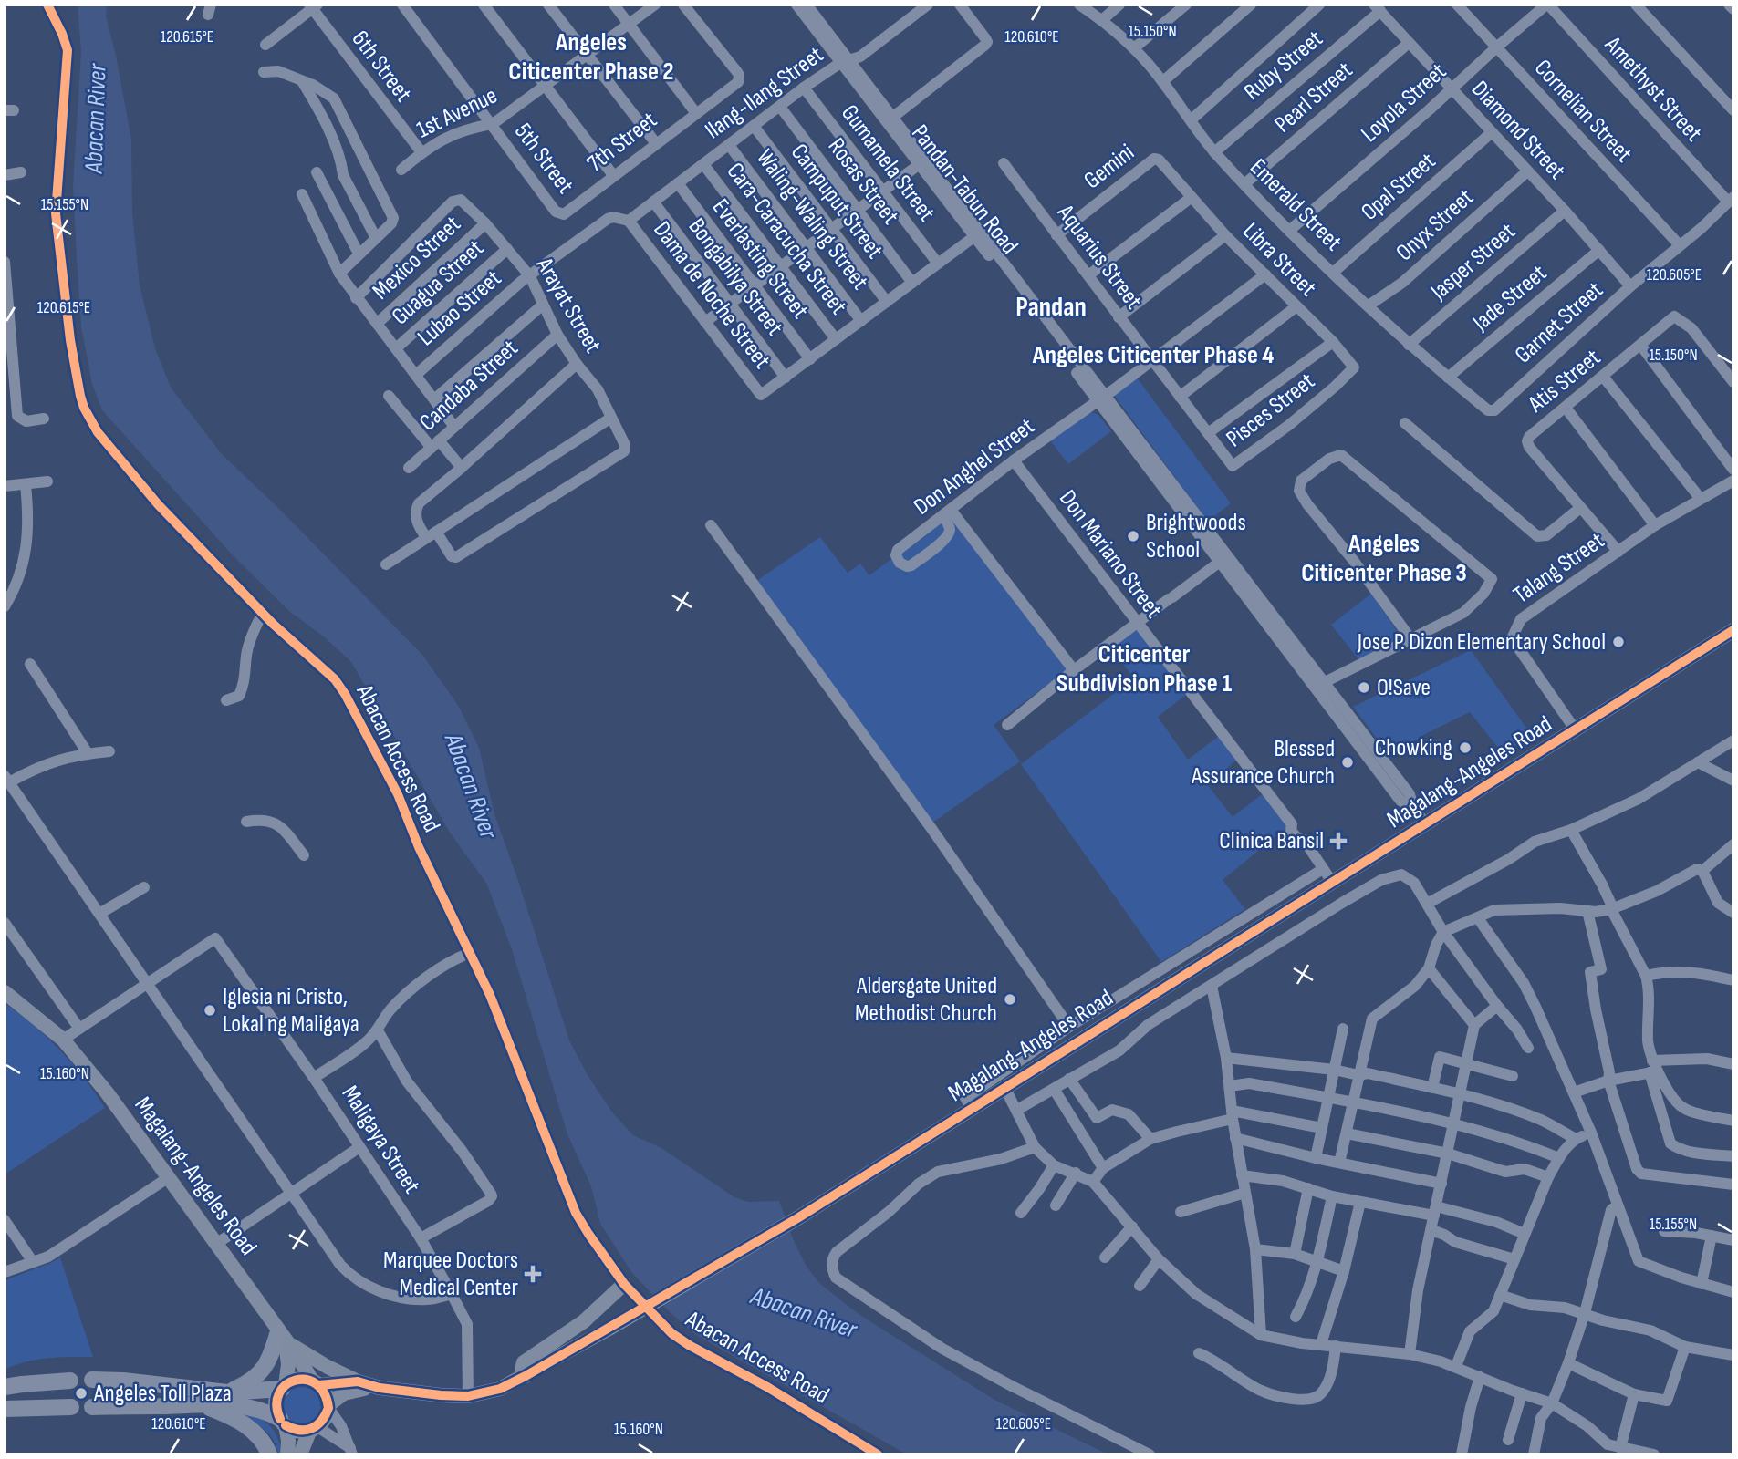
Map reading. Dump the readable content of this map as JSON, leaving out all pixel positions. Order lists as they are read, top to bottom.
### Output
{
  "streets": {
    "main road": ["Magalang-Angeles Road"],
    "street": [
      "Ruby Street",
      "6th Street",
      "Amethyst Street",
      "Ilang-Ilang Street",
      "Pearl Street",
      "Loyola Street",
      "Cornelian Street",
      "1st Avenue",
      "Diamond Street",
      "7th Street",
      "5th Street",
      "Gumamela Street",
      "Gemini",
      "Rosas Street",
      "Opal Street",
      "Pandan-Tabun Road",
      "Campuput Street",
      "Emerald Street",
      "Waling-Waling Street",
      "Onyx Street",
      "Cara-Caracucha Street",
      "Aquarius Street",
      "Mexico Street",
      "Everlasting Street",
      "Libra Street",
      "Jasper Street",
      "Bongabilya Street",
      "Guagua Street",
      "Dama de Noche Street",
      "Jade Street",
      "Arayat Street",
      "Lubao Street",
      "Garnet Street",
      "Atis Street",
      "Candaba Street",
      "Pisces Street",
      "Don Anghel Street",
      "Don Mariano Street",
      "Talang Street",
      "Abacan Access Road",
      "Maligaya Street"
    ]
  },
  "crossings": [
    ["Ruby Street", "Diamond Street"],
    ["Ruby Street", "Emerald Street"],
    ["6th Street", "1st Avenue"],
    ["Amethyst Street", "Loyola Street"],
    ["Amethyst Street", "Garnet Street"],
    ["Ilang-Ilang Street", "Gumamela Street"],
    ["Ilang-Ilang Street", "Rosas Street"],
    ["Ilang-Ilang Street", "Pandan-Tabun Road"],
    ["Ilang-Ilang Street", "Campuput Street"],
    ["Ilang-Ilang Street", "Waling-Waling Street"],
    ["Ilang-Ilang Street", "Cara-Caracucha Street"],
    ["Ilang-Ilang Street", "Everlasting Street"],
    ["Ilang-Ilang Street", "Bongabilya Street"],
    ["Ilang-Ilang Street", "Dama de Noche Street"],
    ["Ilang-Ilang Street", "Lubao Street"],
    ["Pearl Street", "Diamond Street"],
    ["Pearl Street", "Emerald Street"],
    ["Loyola Street", "Cornelian Street"],
    ["Loyola Street", "Diamond Street"],
    ["Loyola Street", "Emerald Street"],
    ["Cornelian Street", "Garnet Street"],
    ["1st Avenue", "5th Street"],
    ["Diamond Street", "Opal Street"],
    ["Diamond Street", "Onyx Street"],
    ["Diamond Street", "Jasper Street"],
    ["Diamond Street", "Jade Street"],
    ["Diamond Street", "Garnet Street"],
    ["7th Street", "5th Street"],
    ["Gemini", "Aquarius Street"],
    ["Gemini", "Libra Street"],
    ["Opal Street", "Emerald Street"],
    ["Pandan-Tabun Road", "Don Anghel Street"],
    ["Pandan-Tabun Road", "Magalang-Angeles Road"],
    ["Emerald Street", "Onyx Street"],
    ["Emerald Street", "Jasper Street"],
    ["Emerald Street", "Jade Street"],
    ["Emerald Street", "Garnet Street"],
    ["Aquarius Street", "Pisces Street"],
    ["Aquarius Street", "Don Anghel Street"],
    ["Mexico Street", "Arayat Street"],
    ["Libra Street", "Pisces Street"],
    ["Libra Street", "Don Anghel Street"],
    ["Bongabilya Street", "Dama de Noche Street"],
    ["Guagua Street", "Arayat Street"],
    ["Dama de Noche Street", "Lubao Street"],
    ["Arayat Street", "Lubao Street"],
    ["Arayat Street", "Candaba Street"],
    ["Don Anghel Street", "Don Mariano Street"],
    ["Don Mariano Street", "Magalang-Angeles Road"],
    ["Talang Street", "Magalang-Angeles Road"],
    ["Magalang-Angeles Road", "Maligaya Street"]
  ],
  "districts": [
    "Angeles Citicenter Phase 2",
    "Pandan",
    "Angeles Citicenter Phase 4",
    "Angeles Citicenter Phase 3",
    "Citicenter Subdivision Phase 1"
  ],
  "water": ["Abacan River"],
  "places": {
    "other": [
      "Brightwoods School",
      "Jose P. Dizon Elementary School",
      "O!Save",
      "Chowking",
      "Blessed Assurance Church",
      "Aldersgate United Methodist Church",
      "Iglesia ni Cristo, Lokal ng Maligaya",
      "Angeles Toll Plaza"
    ],
    "health": ["Clinica Bansil", "Marquee Doctors Medical Center"]
  },
  "coordinates": [
    "15.150°N",
    "120.615°E",
    "120.610°E",
    "15.155°N",
    "120.605°E",
    "15.160°N"
  ]
}
